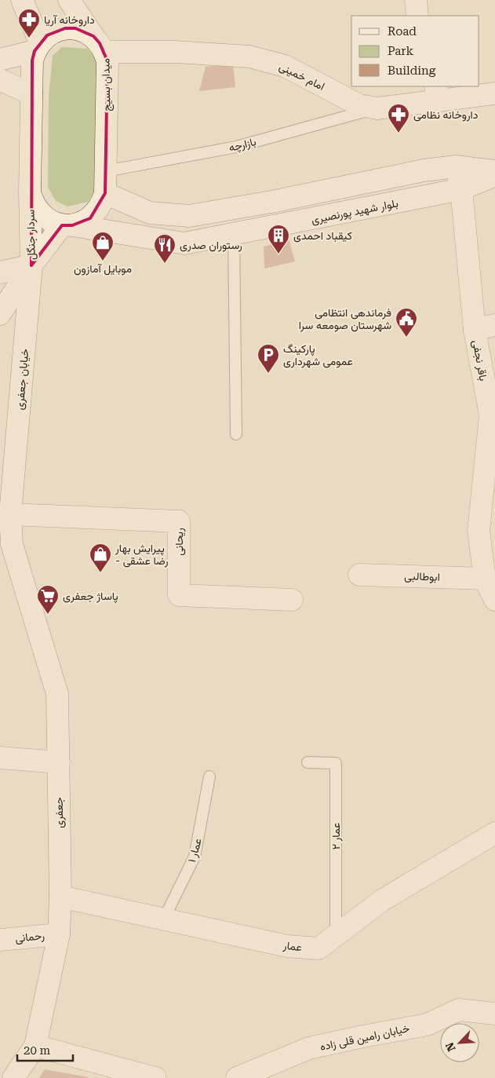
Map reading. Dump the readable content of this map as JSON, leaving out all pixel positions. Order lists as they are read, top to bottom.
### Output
{
  "streets": {
    "main road": [
      "امام خمینی",
      "میدان بسیج",
      "بلوار شهید پورنصیری",
      "سردار جنگل",
      "باقر نجفی",
      "خیابان جعفری",
      "ریحانی",
      "ابوطالبی",
      "جعفری",
      "رحمانی",
      "عمار",
      "خیابان رامین قلی زاده"
    ],
    "lane": ["بازارچه", "عمار ۲", "عمار ۱"]
  },
  "crossings": [
    ["امام خمینی", "میدان بسیج"],
    ["امام خمینی", "بازارچه"],
    ["میدان بسیج", "بازارچه"],
    ["میدان بسیج", "بلوار شهید پورنصیری"],
    ["بلوار شهید پورنصیری", "باقر نجفی"],
    ["سردار جنگل", "خیابان جعفری"],
    ["باقر نجفی", "ابوطالبی"],
    ["خیابان جعفری", "ریحانی"],
    ["خیابان جعفری", "جعفری"],
    ["جعفری", "رحمانی"],
    ["جعفری", "عمار"],
    ["عمار ۲", "عمار"],
    ["عمار ۱", "عمار"]
  ],
  "places": {
    "pharmacy": ["داروخانه آریا", "داروخانه نظامی"],
    "building": ["کیقباد احمدی"],
    "shop": ["موبایل آمازون", "پیرایش بهار - رضا عشقی"],
    "restaurant": ["رستوران صدری"],
    "public building": ["فرماندهی انتظامی شهرستان صومعه سرا"],
    "parking": ["پارکینگ عمومی شهرداری"],
    "supermarket": ["پاساژ جعفری"]
  },
  "legend": ["Road", "Park", "Building"],
  "scale_bar": "20 m",
  "north": "bottom left"
}
